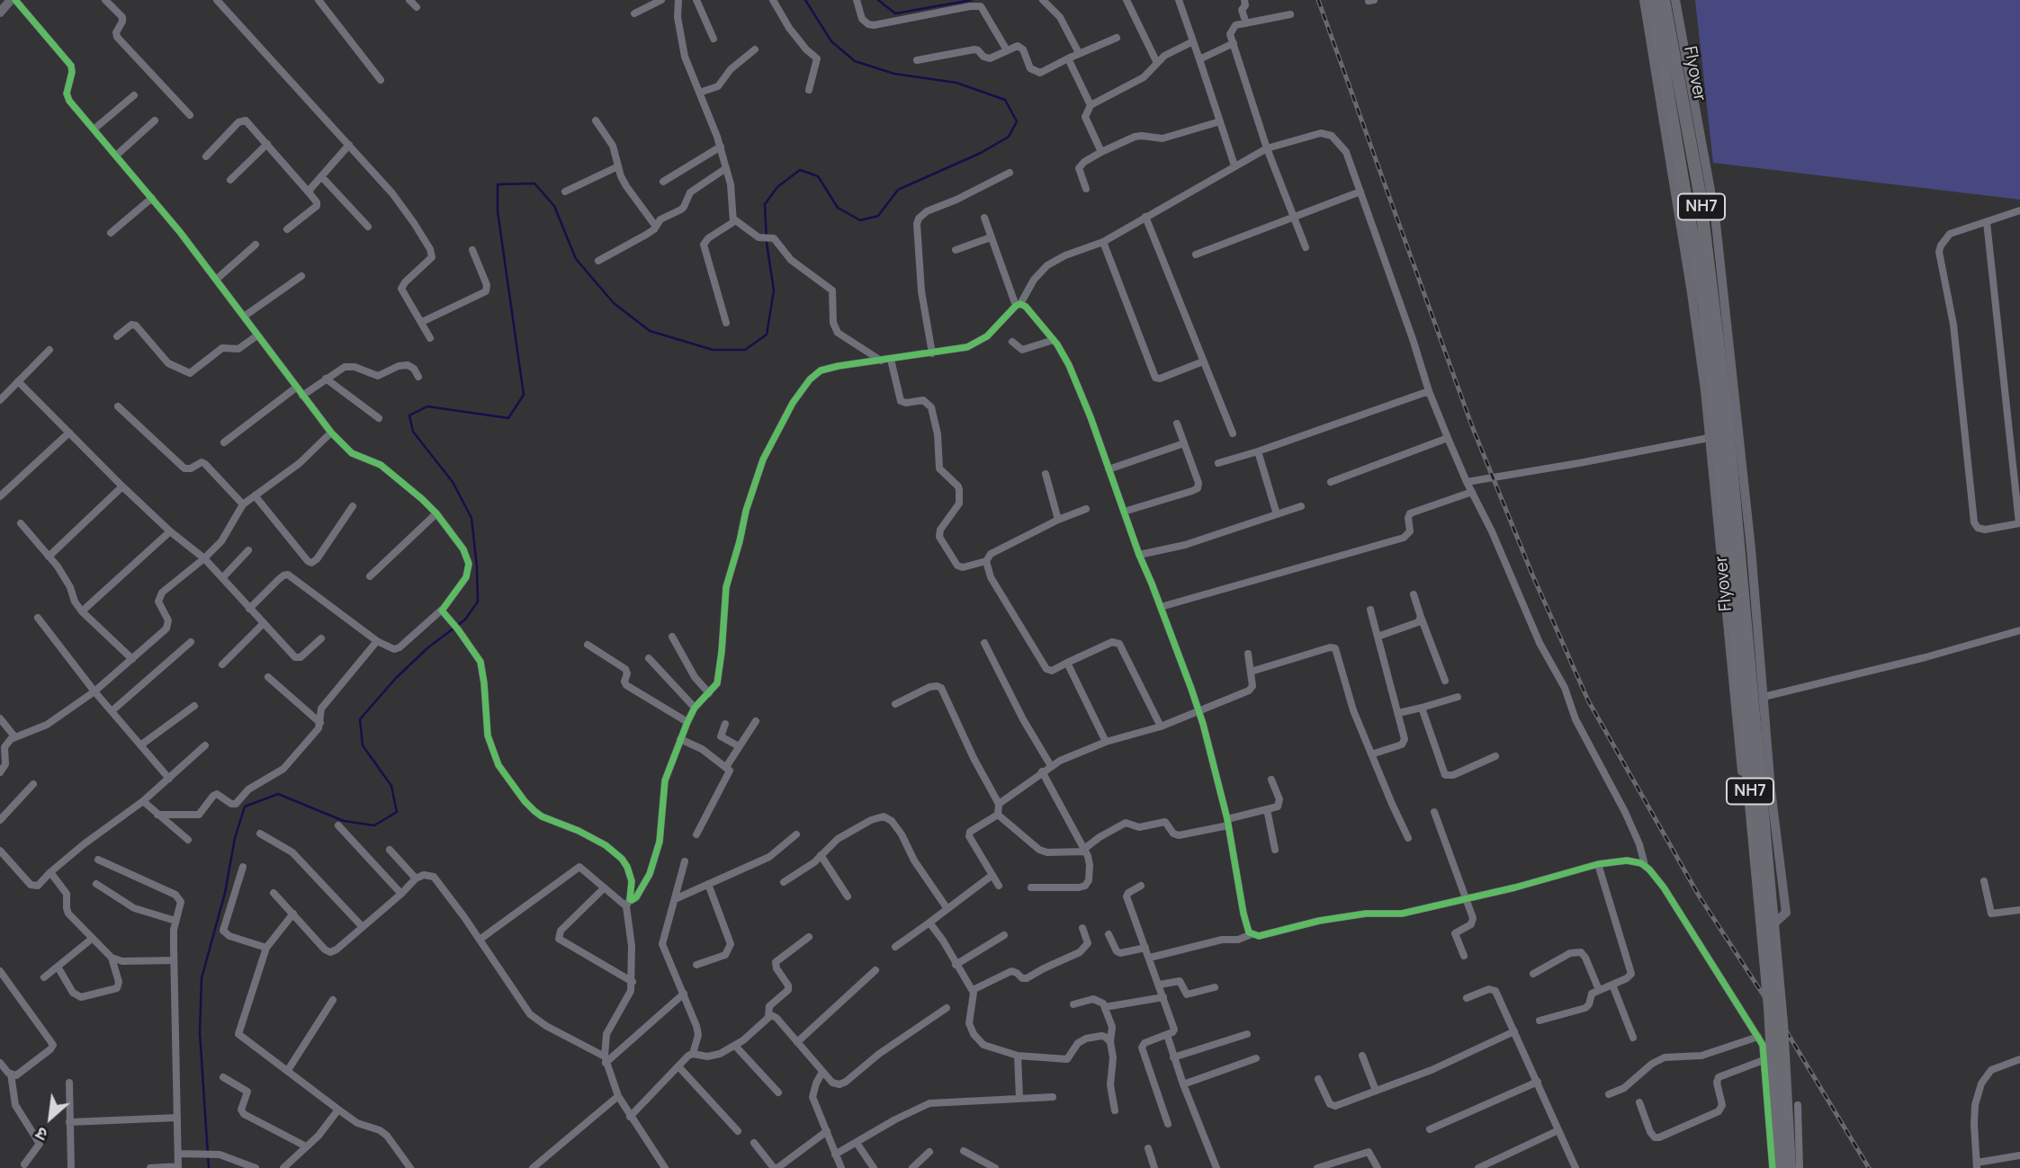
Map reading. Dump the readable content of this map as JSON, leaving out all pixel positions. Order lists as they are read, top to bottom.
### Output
{
  "streets": {
    "highway": ["Flyover", "NH7"]
  },
  "north": "bottom left"
}
